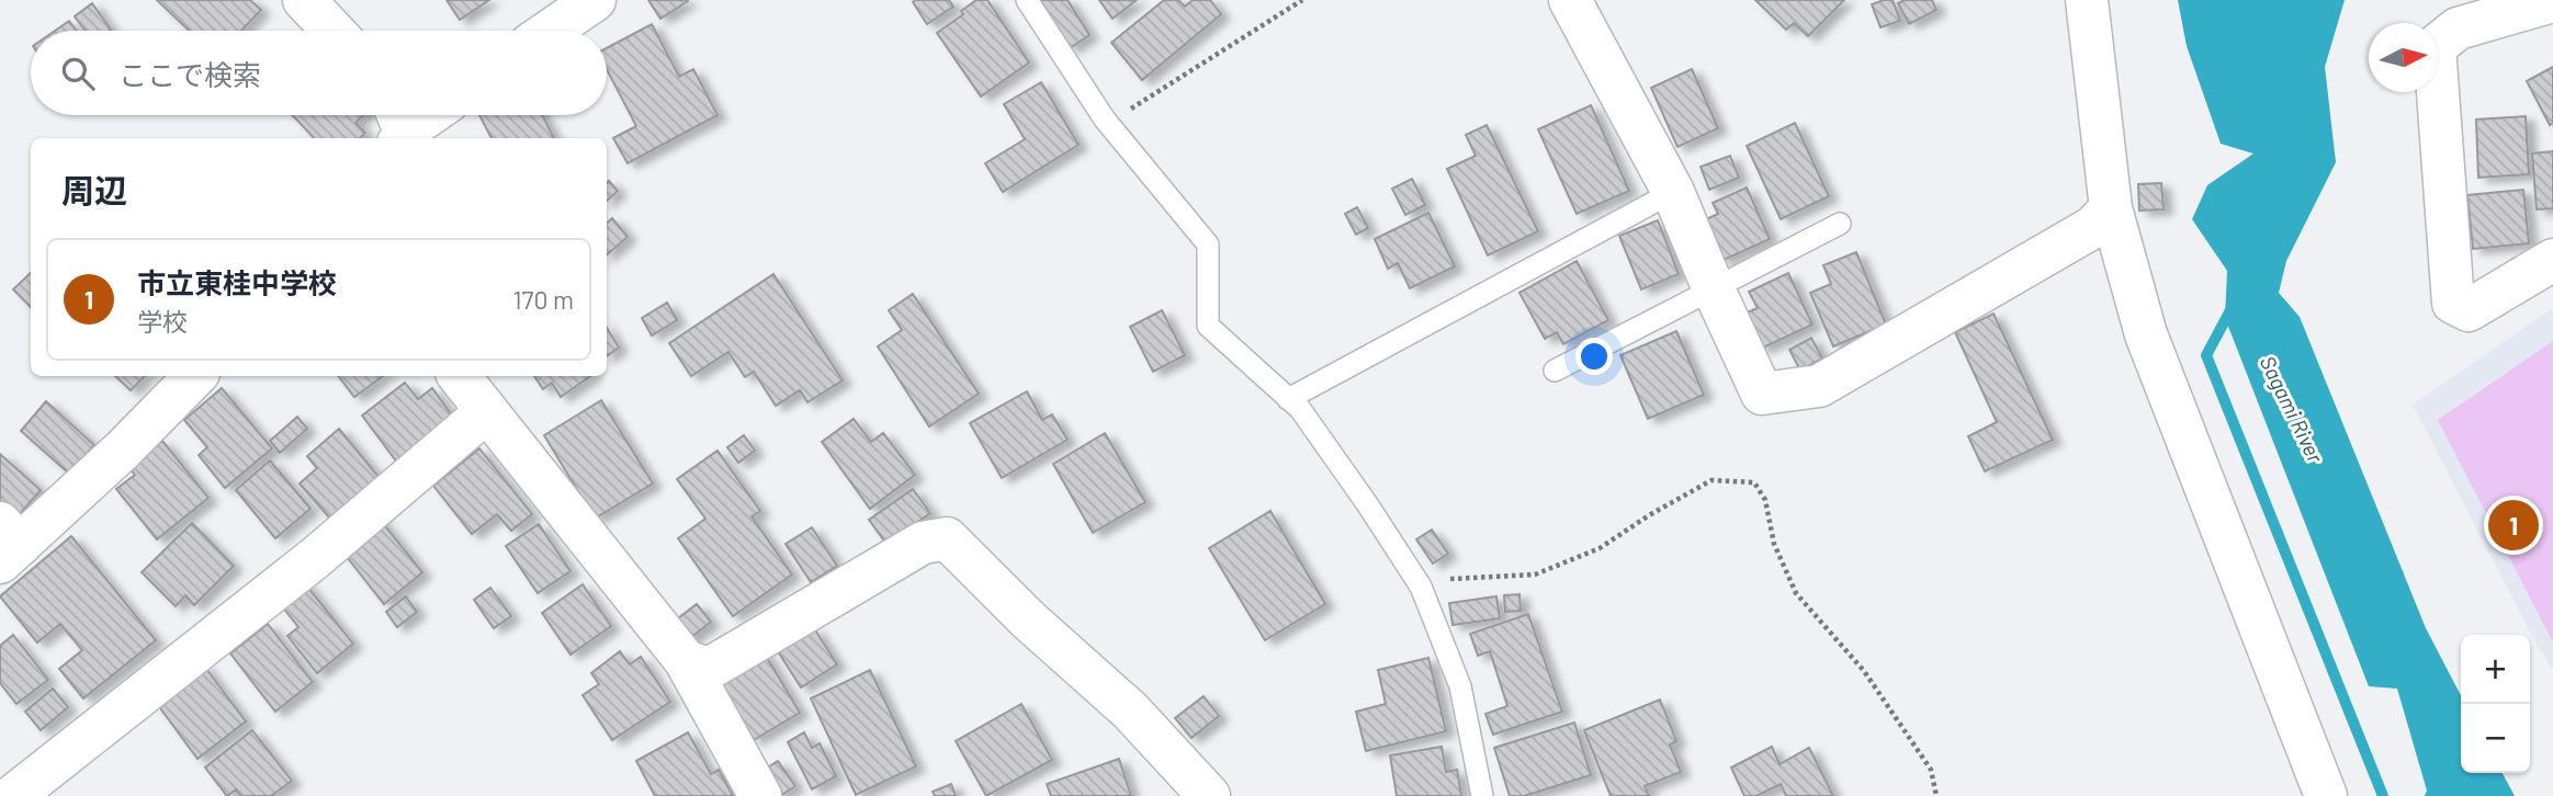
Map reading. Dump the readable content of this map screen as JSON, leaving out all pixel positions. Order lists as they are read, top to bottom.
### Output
{
  "water": ["Sagami River"],
  "north": "right",
  "page": {
    "search": "ここで検索",
    "heading": "周辺",
    "list": [
      {
        "mark": "1",
        "name": "市立東桂中学校",
        "note": "学校",
        "value": "170 m"
      }
    ],
    "pins": "1",
    "map_buttons": ["+", "−"]
  }
}
